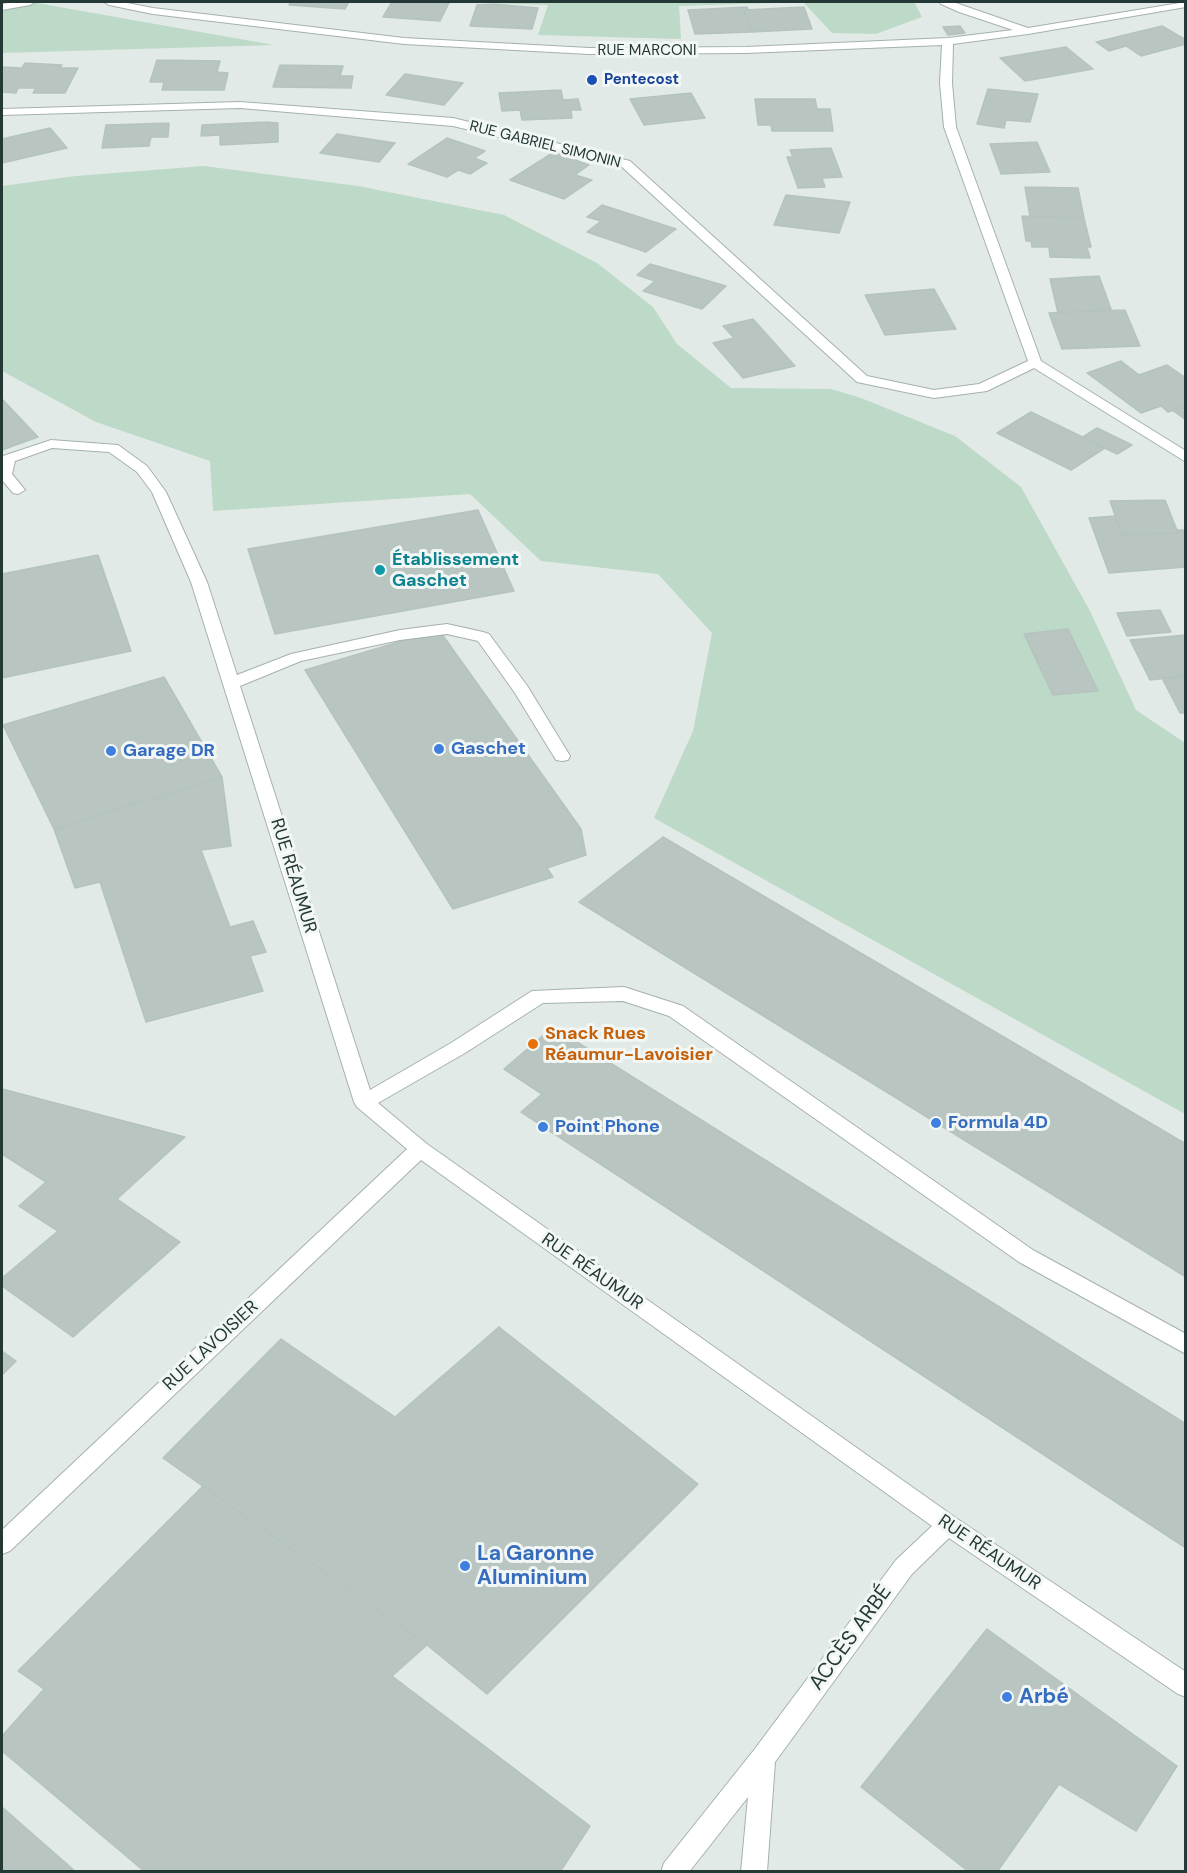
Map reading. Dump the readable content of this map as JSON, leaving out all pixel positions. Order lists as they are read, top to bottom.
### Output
{
  "streets": {
    "street": [
      "RUE MARCONI",
      "RUE GABRIEL SIMONIN",
      "RUE RÉAUMUR",
      "RUE LAVOISIER",
      "ACCÈS ARBÉ"
    ]
  },
  "crossings": [
    ["RUE RÉAUMUR", "RUE LAVOISIER"],
    ["RUE RÉAUMUR", "ACCÈS ARBÉ"]
  ],
  "places": [
    "Pentecost",
    "Établissement Gaschet",
    "Gaschet",
    "Garage DR",
    "Snack Rues Réaumur-Lavoisier",
    "Formula 4D",
    "Point Phone",
    "La Garonne Aluminium",
    "Arbé"
  ]
}
